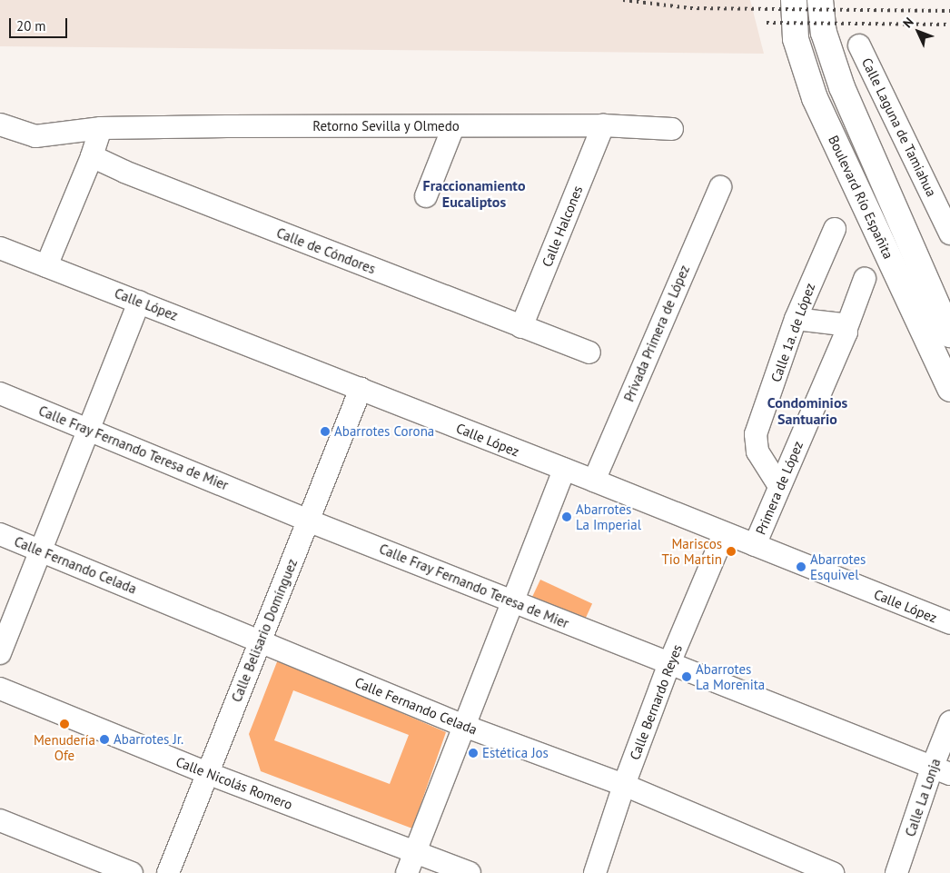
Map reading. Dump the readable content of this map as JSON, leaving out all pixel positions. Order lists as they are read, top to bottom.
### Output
{
  "streets": {
    "main road": ["Boulevard Río Españita"],
    "street": [
      "Retorno Sevilla y Olmedo",
      "Calle Laguna de Tamiahua",
      "Calle Halcones",
      "Calle de Cóndores",
      "Calle López",
      "Calle 1a. de López",
      "Privada Primera de López",
      "Calle Fray Fernando Teresa de Mier",
      "Primera de López",
      "Calle Fernando Celada",
      "Calle Belisario Domínguez",
      "Calle Bernardo Reyes",
      "Calle Nicolás Romero",
      "Calle La Lonja"
    ]
  },
  "crossings": [
    ["Retorno Sevilla y Olmedo", "Calle Halcones"],
    ["Calle Halcones", "Calle de Cóndores"],
    ["Calle López", "Privada Primera de López"],
    ["Calle López", "Primera de López"],
    ["Calle López", "Calle Belisario Domínguez"],
    ["Calle López", "Calle Bernardo Reyes"],
    ["Calle 1a. de López", "Primera de López"],
    ["Calle Fray Fernando Teresa de Mier", "Calle Belisario Domínguez"],
    ["Calle Fray Fernando Teresa de Mier", "Calle Bernardo Reyes"],
    ["Calle Fray Fernando Teresa de Mier", "Calle La Lonja"],
    ["Calle Fernando Celada", "Calle Belisario Domínguez"],
    ["Calle Fernando Celada", "Calle Bernardo Reyes"],
    ["Calle Belisario Domínguez", "Calle Nicolás Romero"]
  ],
  "districts": ["Fraccionamiento Eucaliptos", "Condominios Santuario"],
  "places": [
    "Abarrotes Corona",
    "Abarrotes La Imperial",
    "Mariscos Tio Martin",
    "Abarrotes Esquivel",
    "Abarrotes La Morenita",
    "Menudería Ofe",
    "Abarrotes Jr.",
    "Estética Jos"
  ],
  "scale_bar": "20 m",
  "north": "top left"
}
